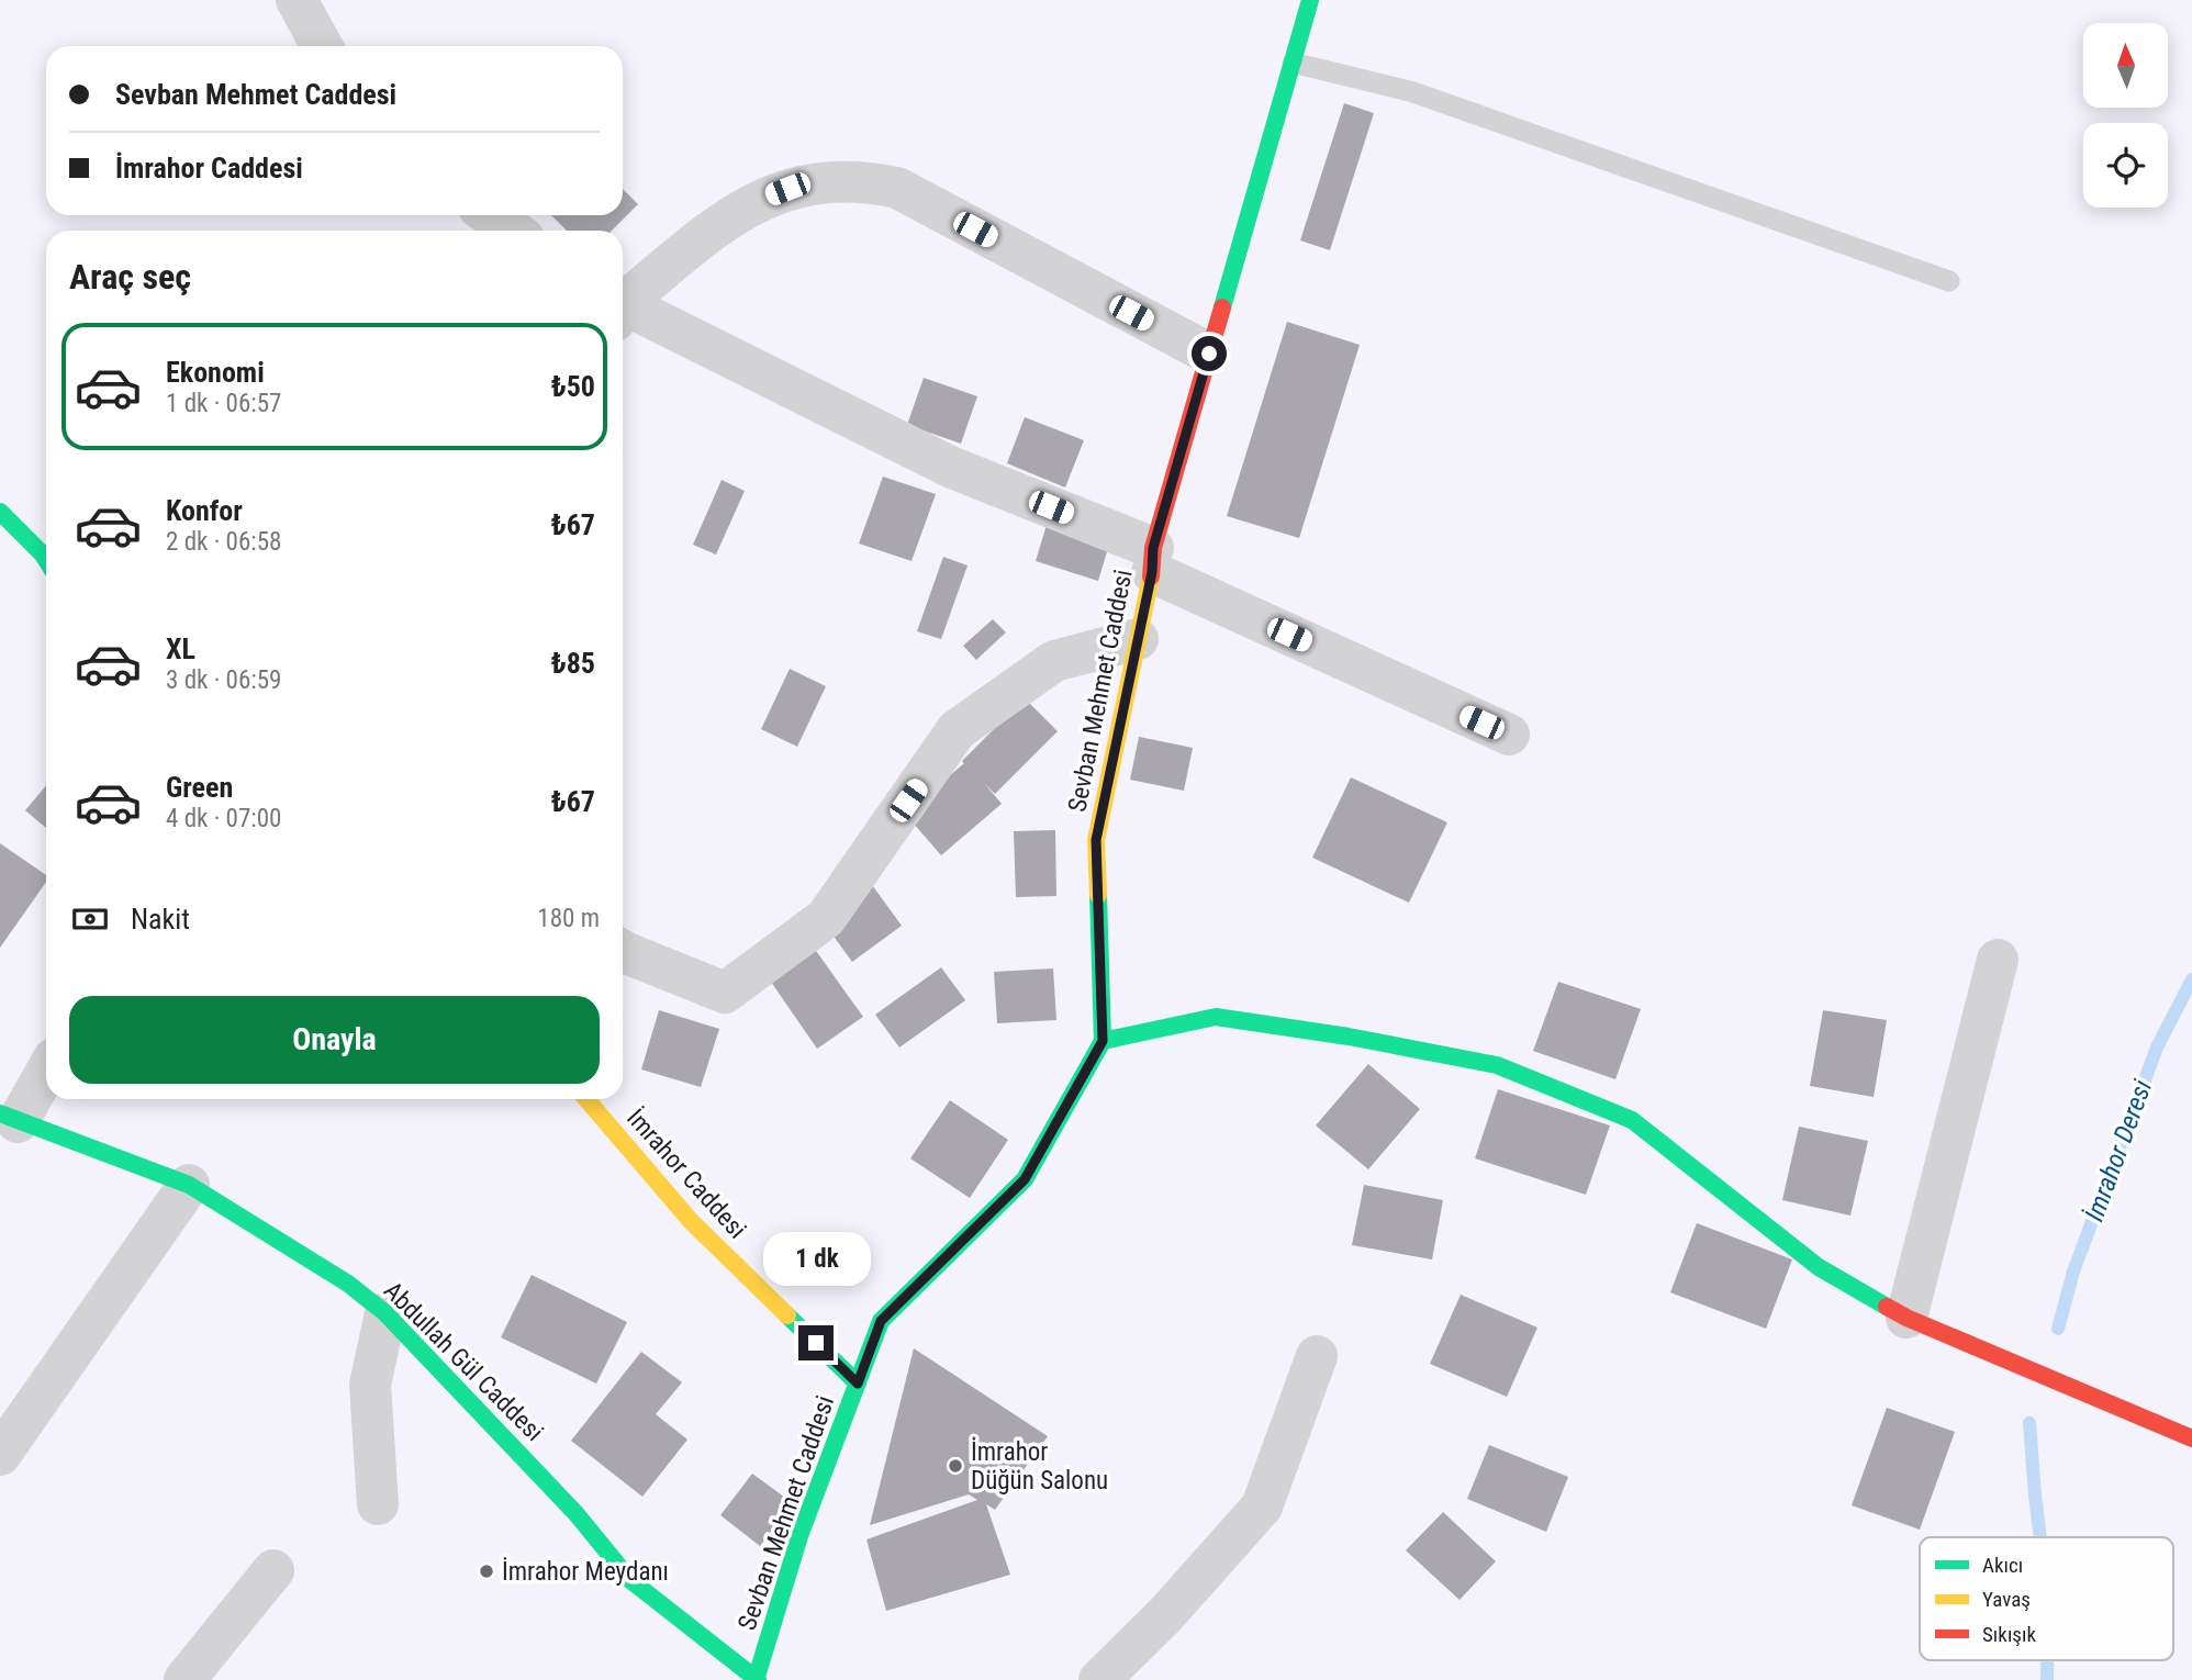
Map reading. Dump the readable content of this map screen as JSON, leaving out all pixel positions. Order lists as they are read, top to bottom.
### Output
{
  "streets": {
    "street": ["Sevban Mehmet Caddesi", "İmrahor Caddesi", "Abdullah Gül Caddesi"]
  },
  "crossings": [
    ["Sevban Mehmet Caddesi", "İmrahor Caddesi"],
    ["Sevban Mehmet Caddesi", "Abdullah Gül Caddesi"]
  ],
  "water": ["İmrahor Deresi"],
  "places": ["İmrahor Düğün Salonu", "İmrahor Meydanı"],
  "legend": ["Akıcı", "Yavaş", "Sıkışık"],
  "north": "top",
  "page": {
    "banner": ["Sevban Mehmet Caddesi", "İmrahor Caddesi"],
    "heading": "Araç seç",
    "list": [
      {
        "name": "Ekonomi",
        "note": "1 dk · 06:57",
        "value": "₺50"
      },
      {
        "name": "Konfor",
        "note": "2 dk · 06:58",
        "value": "₺67"
      },
      {
        "name": "XL",
        "note": "3 dk · 06:59",
        "value": "₺85"
      },
      {
        "name": "Green",
        "note": "4 dk · 07:00",
        "value": "₺67"
      }
    ],
    "pay": ["Nakit", "180 m"],
    "buttons": "Onayla",
    "bubble": "1 dk"
  }
}
